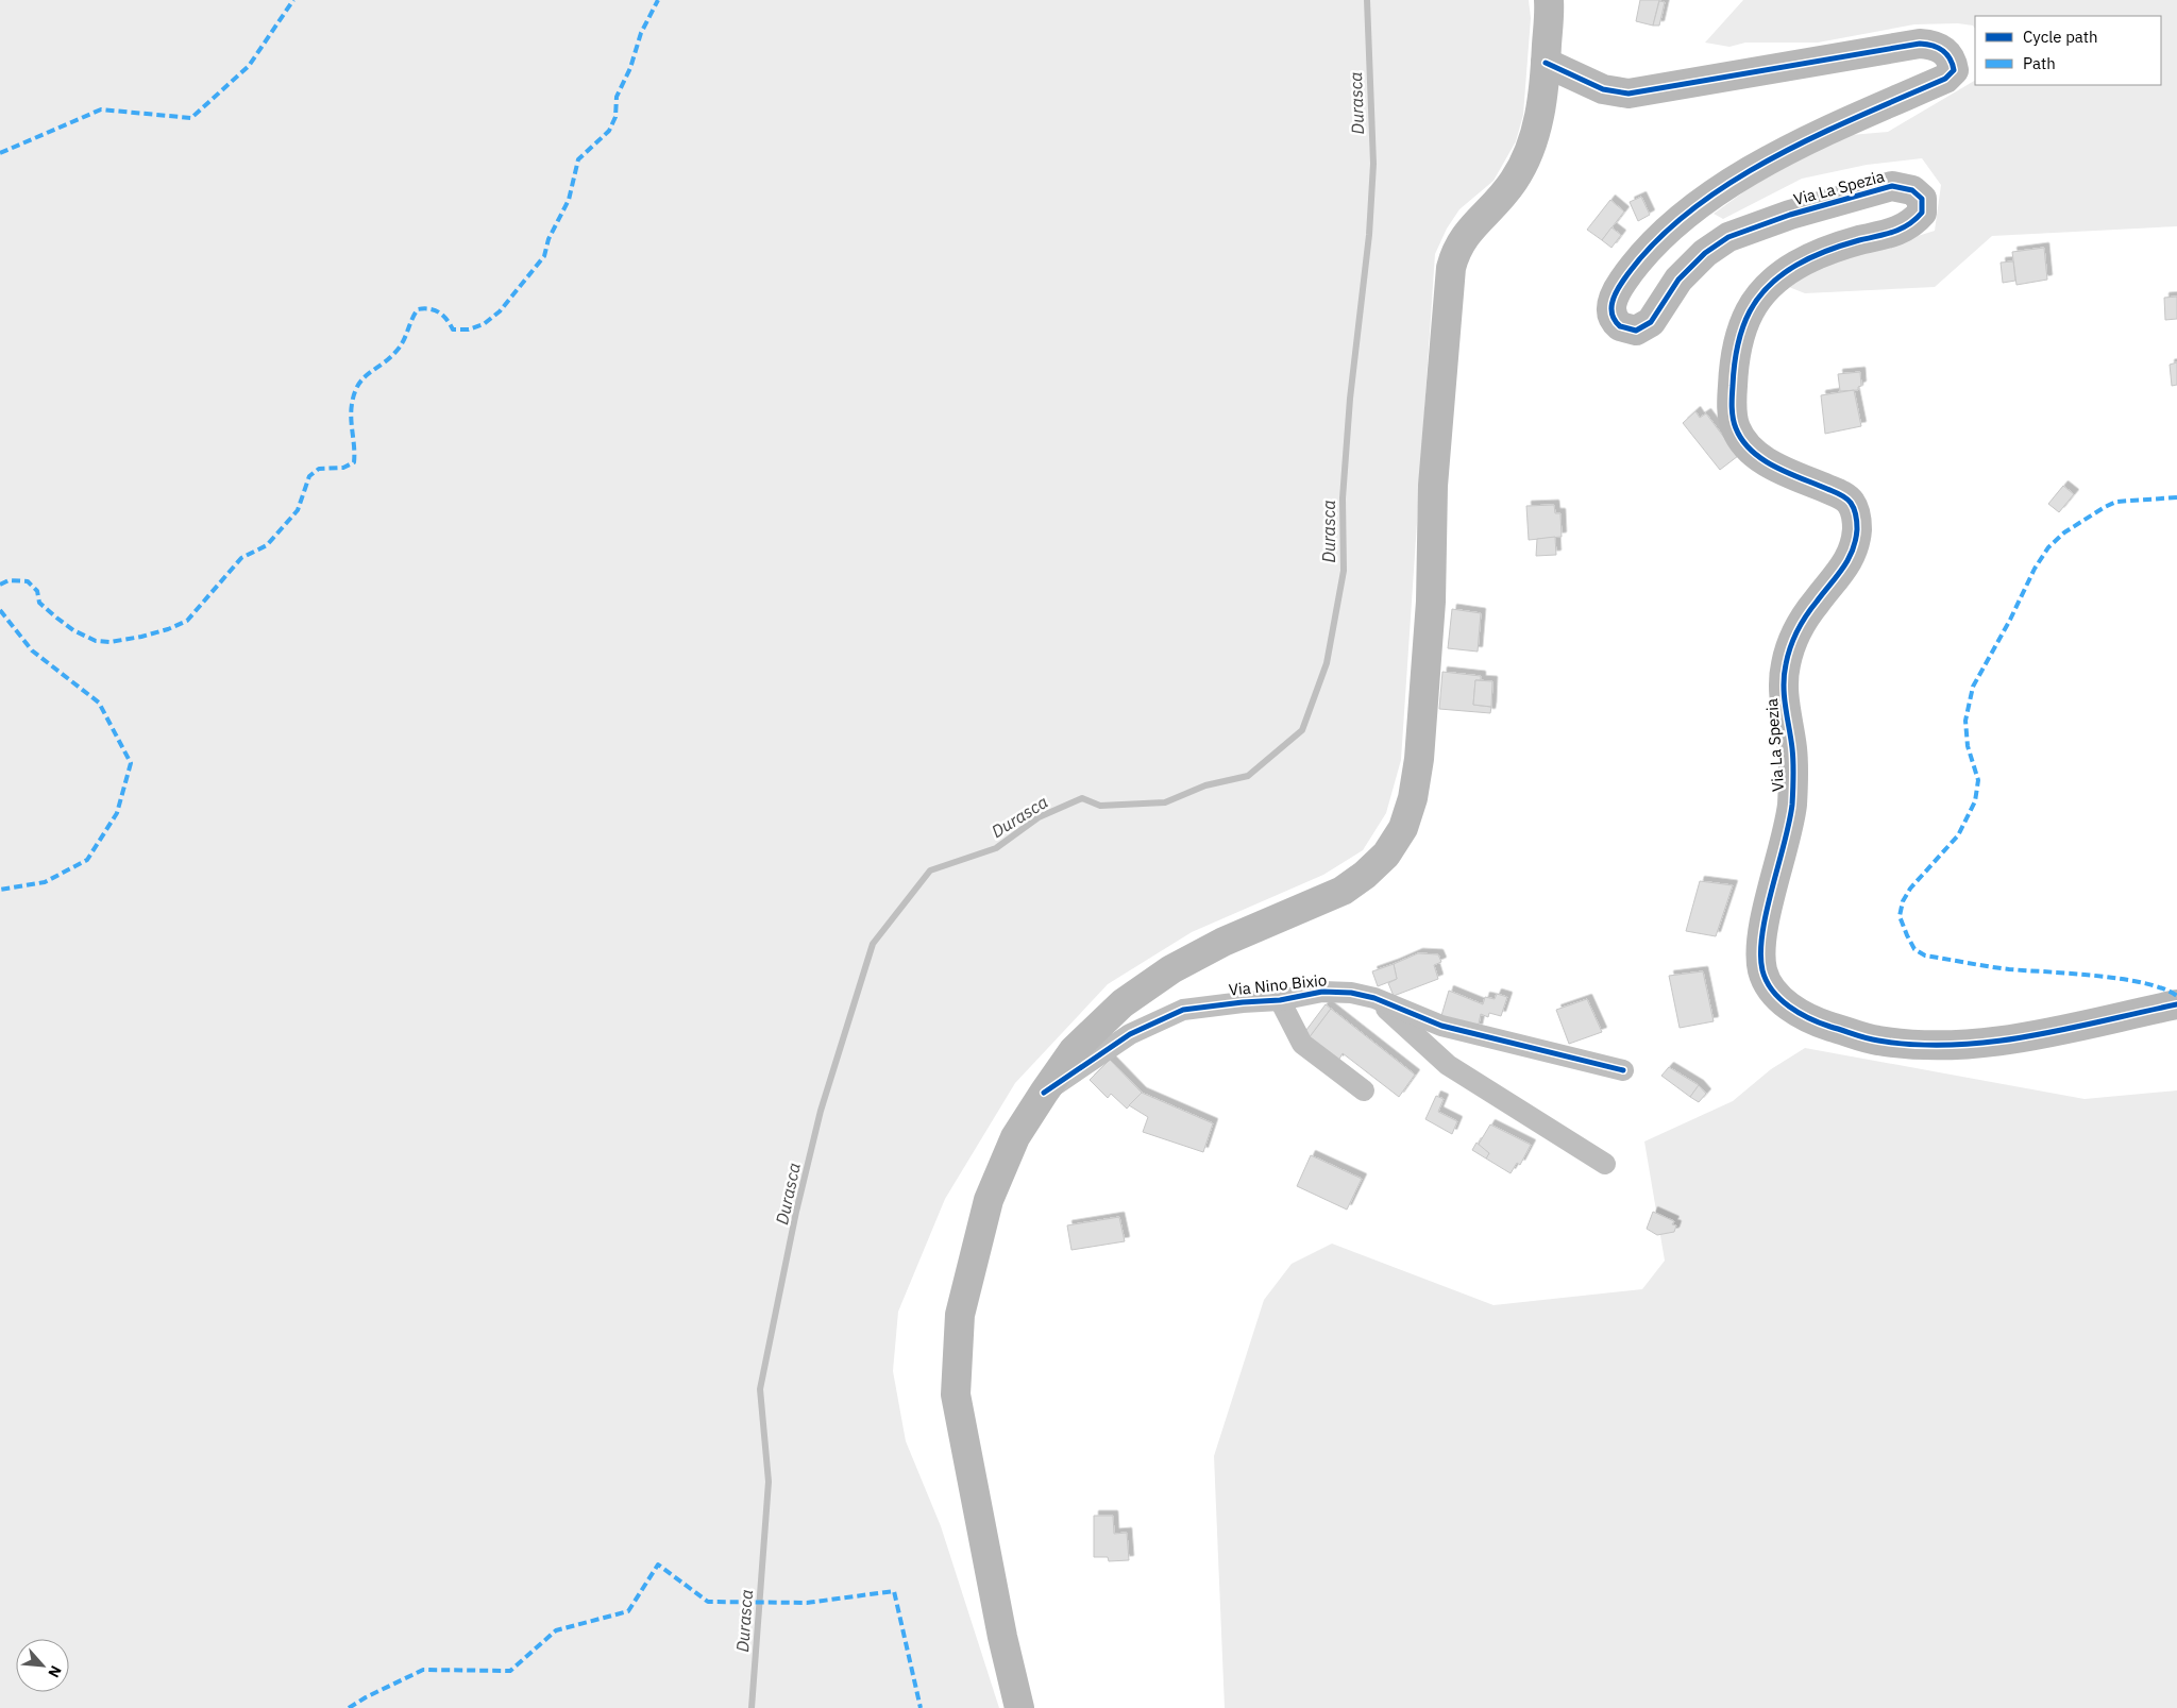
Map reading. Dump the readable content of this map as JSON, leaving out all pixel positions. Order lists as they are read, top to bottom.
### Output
{
  "streets": {
    "street": ["Via La Spezia", "Via Nino Bixio"]
  },
  "water": ["Durasca"],
  "legend": ["Cycle path", "Path"],
  "north": "bottom right"
}
